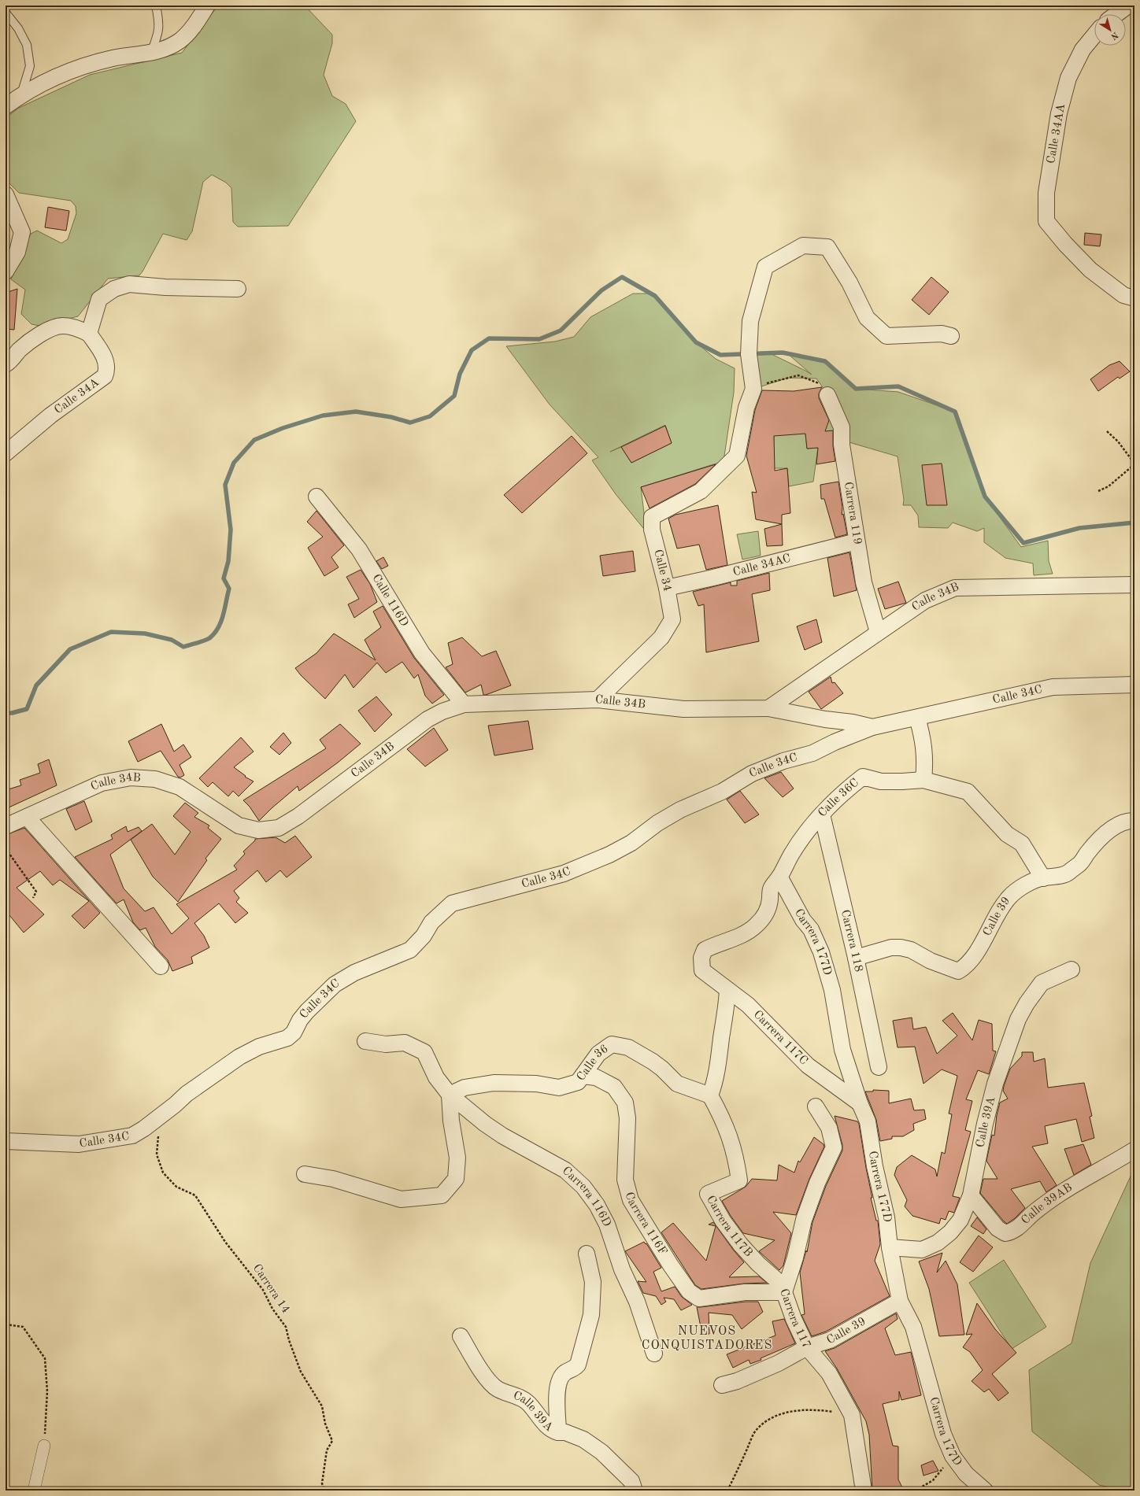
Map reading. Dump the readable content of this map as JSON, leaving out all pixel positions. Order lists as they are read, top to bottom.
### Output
{
  "streets": {
    "street": [
      "Calle 34AA",
      "Calle 34A",
      "Carrera 119",
      "Calle 34AC",
      "Calle 34",
      "Calle 34B",
      "Calle 116D",
      "Calle 34C",
      "Calle 36C",
      "Calle 39",
      "Carrera 118",
      "Carrera 177D",
      "Carrera 117C",
      "Calle 36",
      "Calle 39A",
      "Carrera 116D",
      "Calle 39AB",
      "Carrera 116F",
      "Carrera 117B",
      "Carrera 117"
    ],
    "path": ["Carrera 14"]
  },
  "crossings": [
    ["Carrera 119", "Calle 34AC"],
    ["Carrera 119", "Calle 34B"],
    ["Calle 34AC", "Calle 34"],
    ["Calle 34", "Calle 34B"],
    ["Calle 34B", "Calle 116D"],
    ["Calle 34B", "Calle 34C"],
    ["Calle 34C", "Carrera 14"],
    ["Calle 36C", "Calle 39"],
    ["Calle 36C", "Carrera 118"],
    ["Calle 36C", "Carrera 177D"],
    ["Calle 36C", "Carrera 117C"],
    ["Calle 39", "Carrera 118"],
    ["Calle 39", "Carrera 177D"],
    ["Calle 39", "Carrera 117"],
    ["Carrera 177D", "Carrera 117C"],
    ["Carrera 177D", "Calle 39A"],
    ["Calle 36", "Carrera 116D"],
    ["Calle 36", "Carrera 116F"],
    ["Calle 36", "Carrera 117B"],
    ["Calle 39A", "Calle 39AB"],
    ["Carrera 116F", "Carrera 117B"],
    ["Carrera 116F", "Carrera 117"],
    ["Carrera 117B", "Carrera 117"]
  ],
  "districts": ["NUEVOS CONQUISTADORES"],
  "north": "bottom right"
}
